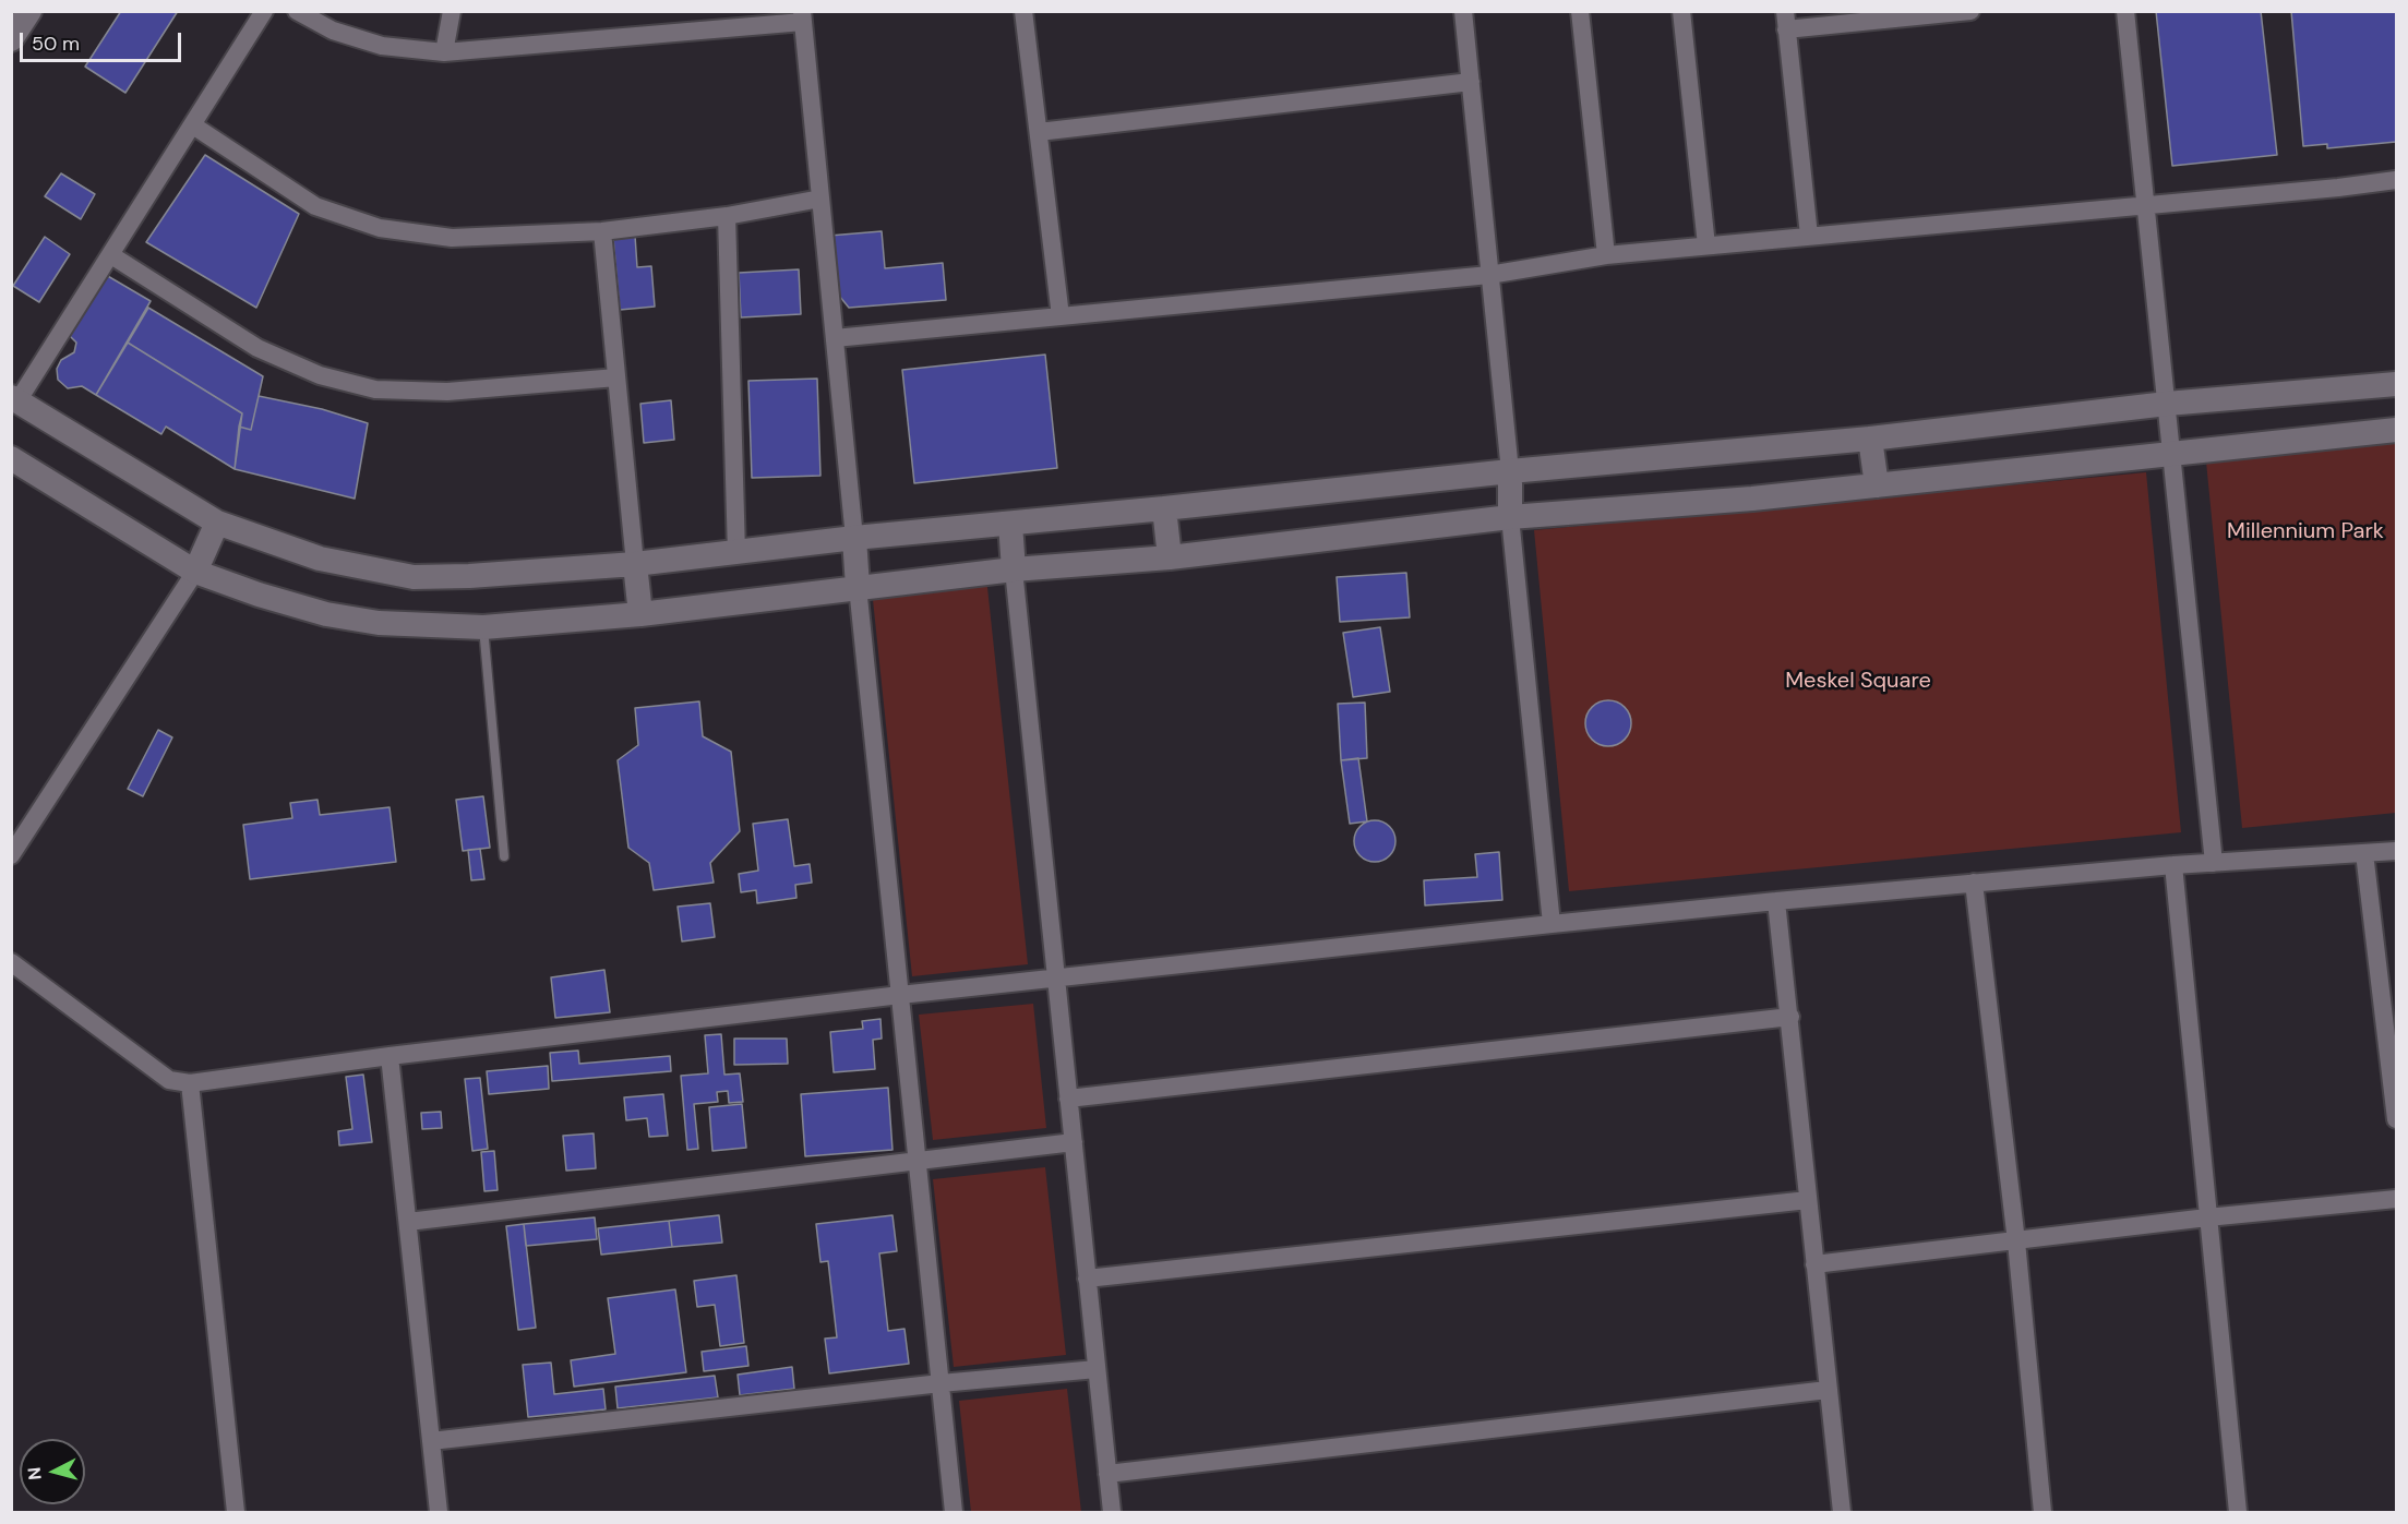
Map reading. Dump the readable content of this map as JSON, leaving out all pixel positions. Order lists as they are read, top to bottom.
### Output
{
  "parks": ["Millennium Park", "Meskel Square"],
  "scale_bar": "50 m",
  "north": "left"
}
